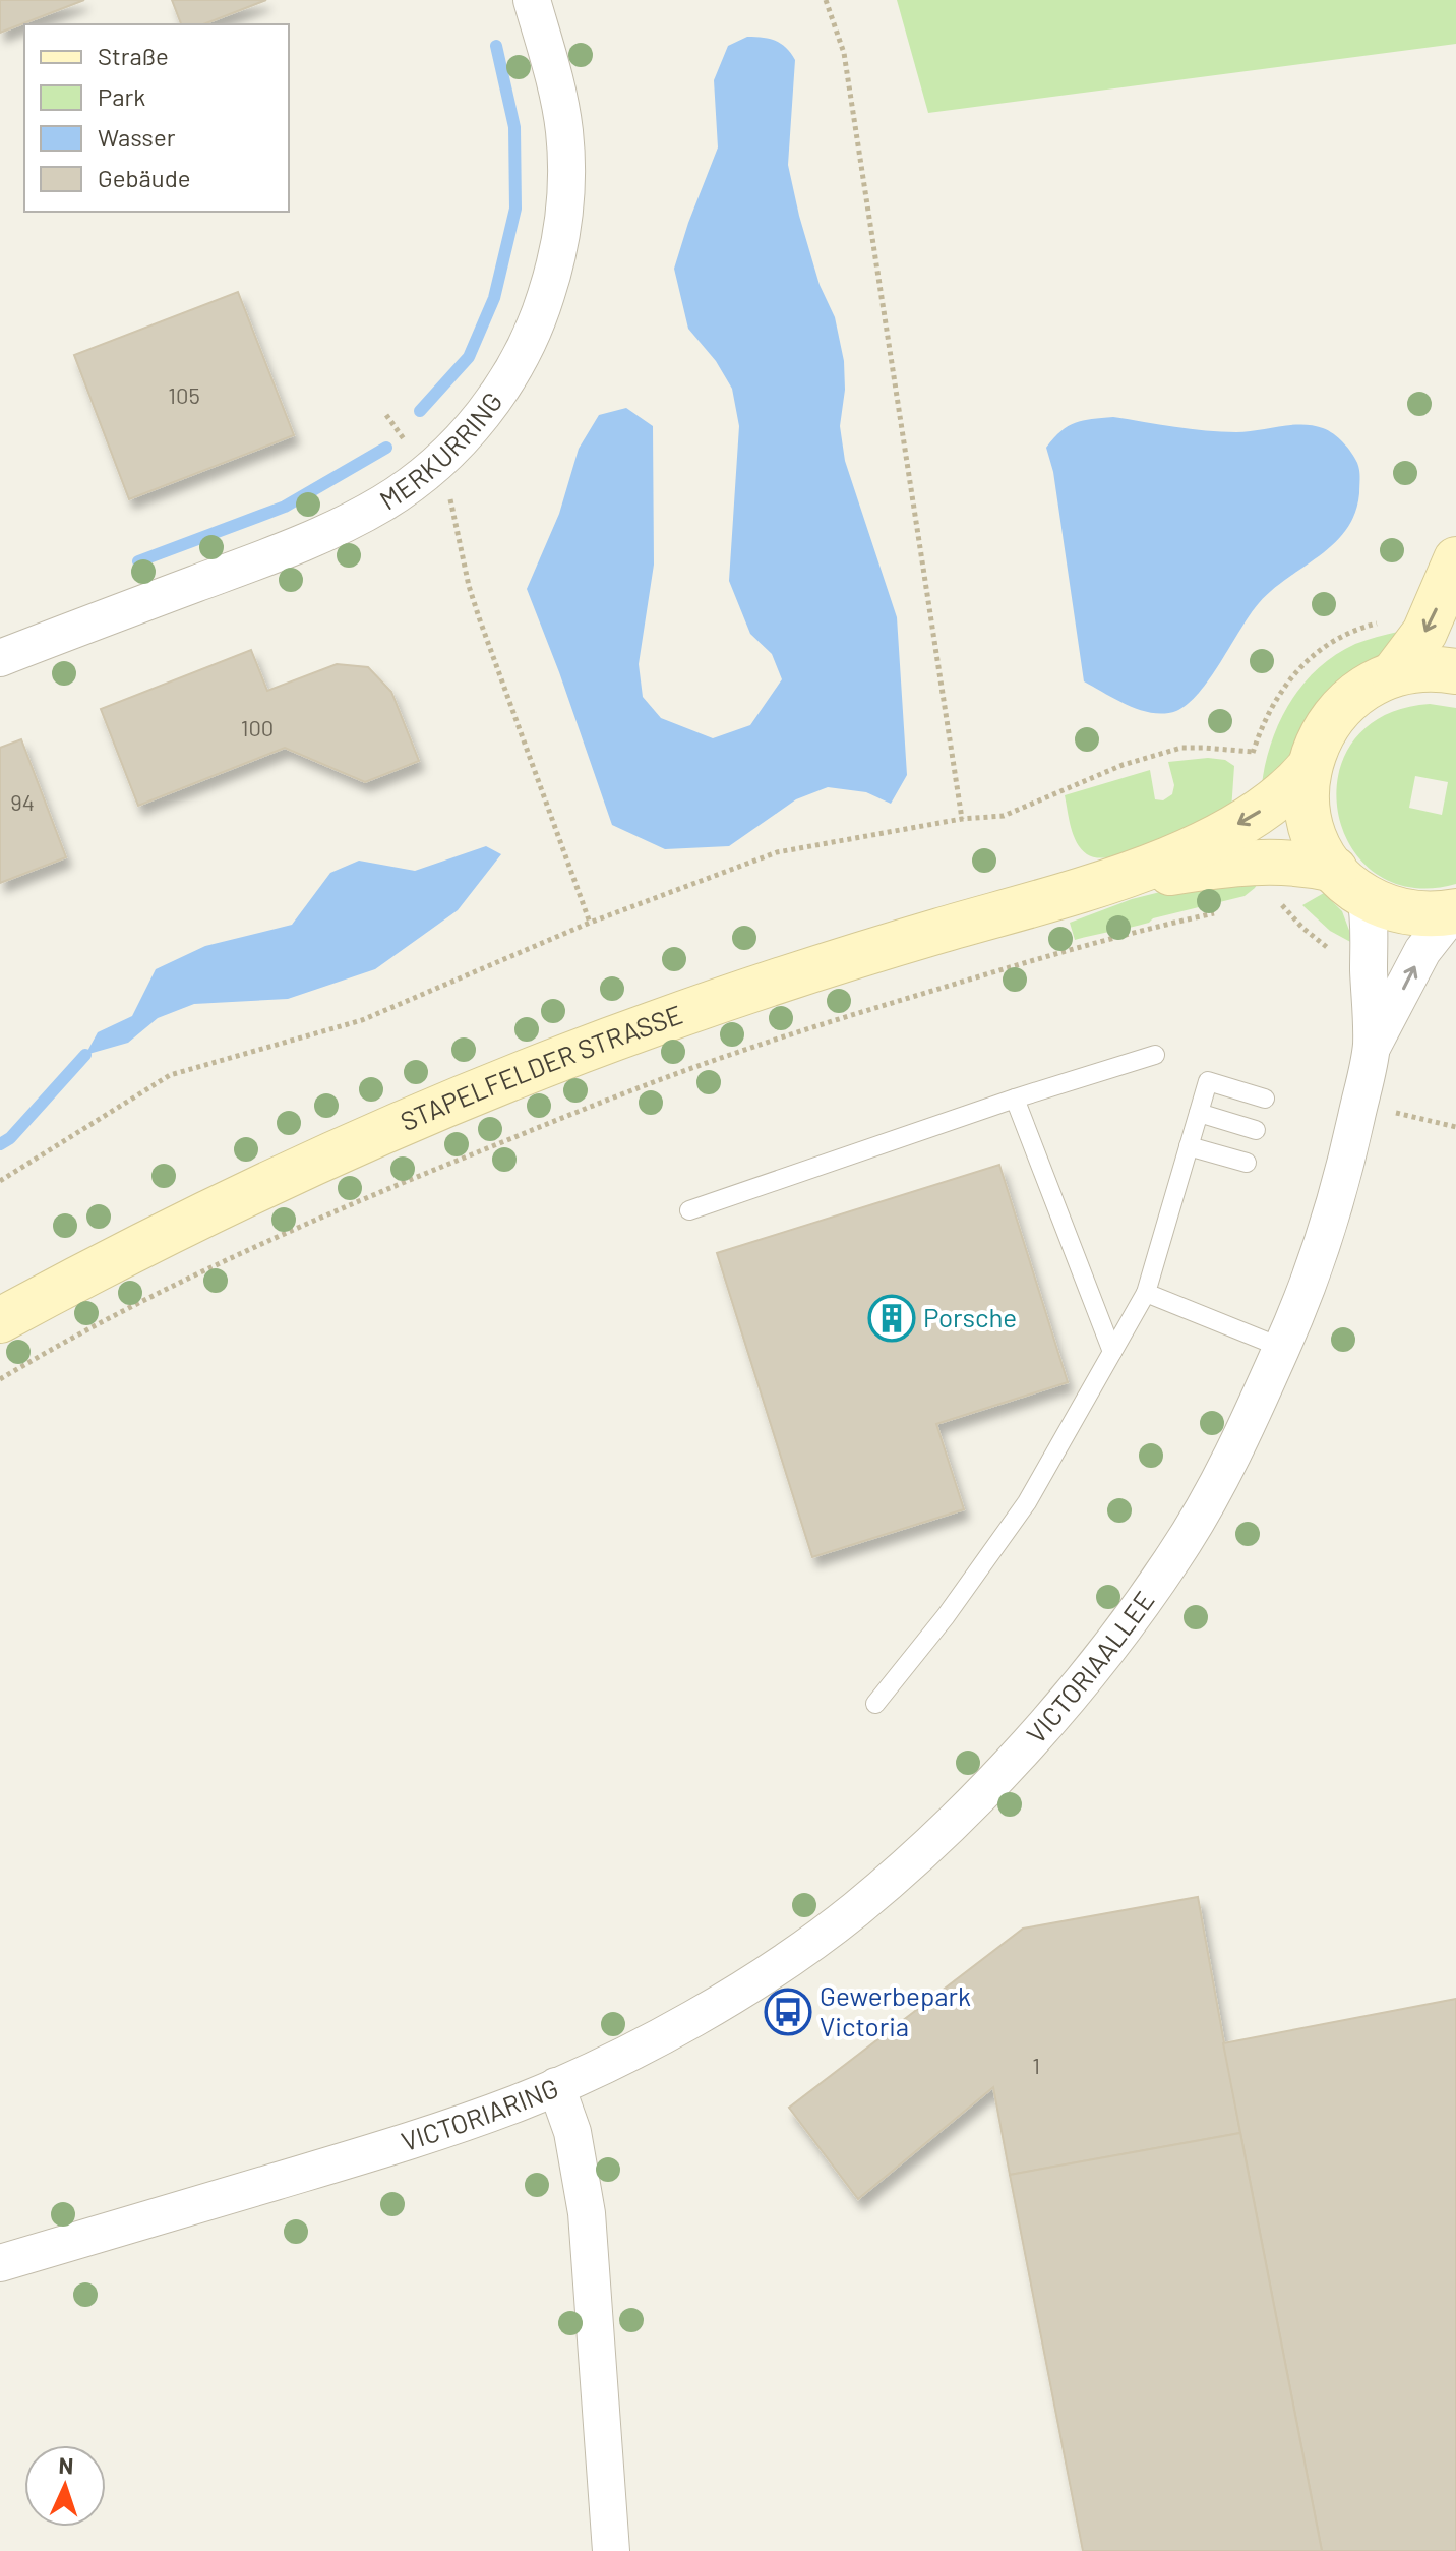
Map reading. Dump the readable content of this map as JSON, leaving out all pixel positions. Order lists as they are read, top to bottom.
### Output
{
  "streets": {
    "street": [
      "MERKURRING",
      "STAPELFELDER STRASSE",
      "VICTORIAALLEE",
      "VICTORIARING"
    ]
  },
  "crossings": [
    ["STAPELFELDER STRASSE", "VICTORIAALLEE"],
    ["VICTORIAALLEE", "VICTORIARING"]
  ],
  "places": {
    "building": ["Porsche"],
    "bus stop": ["Gewerbepark Victoria"]
  },
  "house_numbers": [
    "105",
    "100",
    "94",
    "1"
  ],
  "legend": [
    "Straße",
    "Park",
    "Wasser",
    "Gebäude"
  ],
  "north": "top"
}
